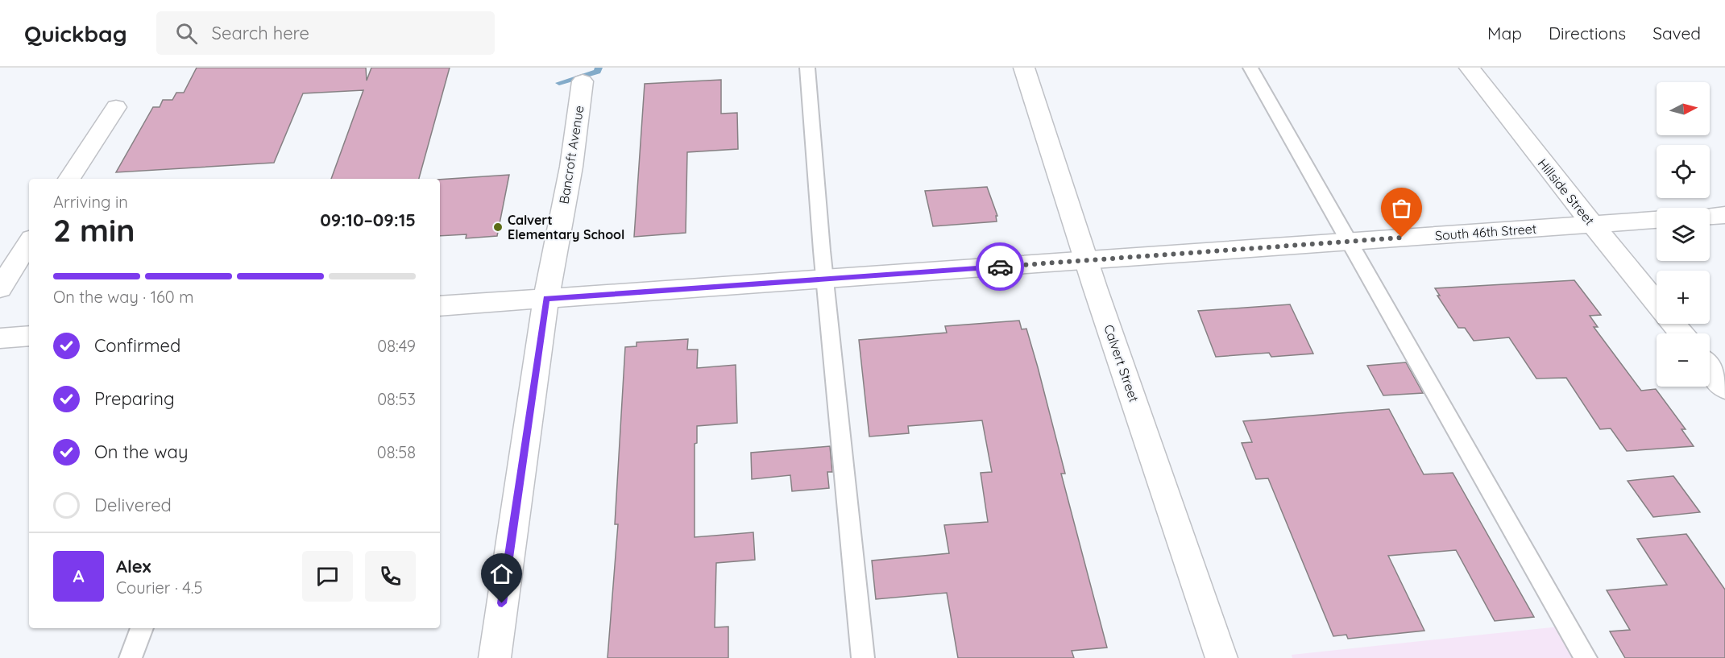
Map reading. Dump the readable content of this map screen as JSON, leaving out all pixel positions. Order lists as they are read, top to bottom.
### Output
{
  "streets": {
    "street": [
      "Bancroft Avenue",
      "Hillside Street",
      "South 46th Street",
      "Calvert Street"
    ]
  },
  "crossings": [
    ["Bancroft Avenue", "South 46th Street"],
    ["Hillside Street", "South 46th Street"],
    ["South 46th Street", "Calvert Street"]
  ],
  "places": ["Calvert Elementary School"],
  "north": "right",
  "page": {
    "header": "Quickbag",
    "search": "Search here",
    "nav": ["Map", "Directions", "Saved"],
    "map_buttons": ["+", "−"],
    "heading": ["2 min", "Arriving in", "09:10–09:15"],
    "panel": ["Alex", "Courier · 4.5"],
    "bar": "On the way · 160 m",
    "list": [
      ["Confirmed", "08:49"],
      ["Preparing", "08:53"],
      ["On the way", "08:58"],
      "Delivered"
    ],
    "round": "A"
  }
}
